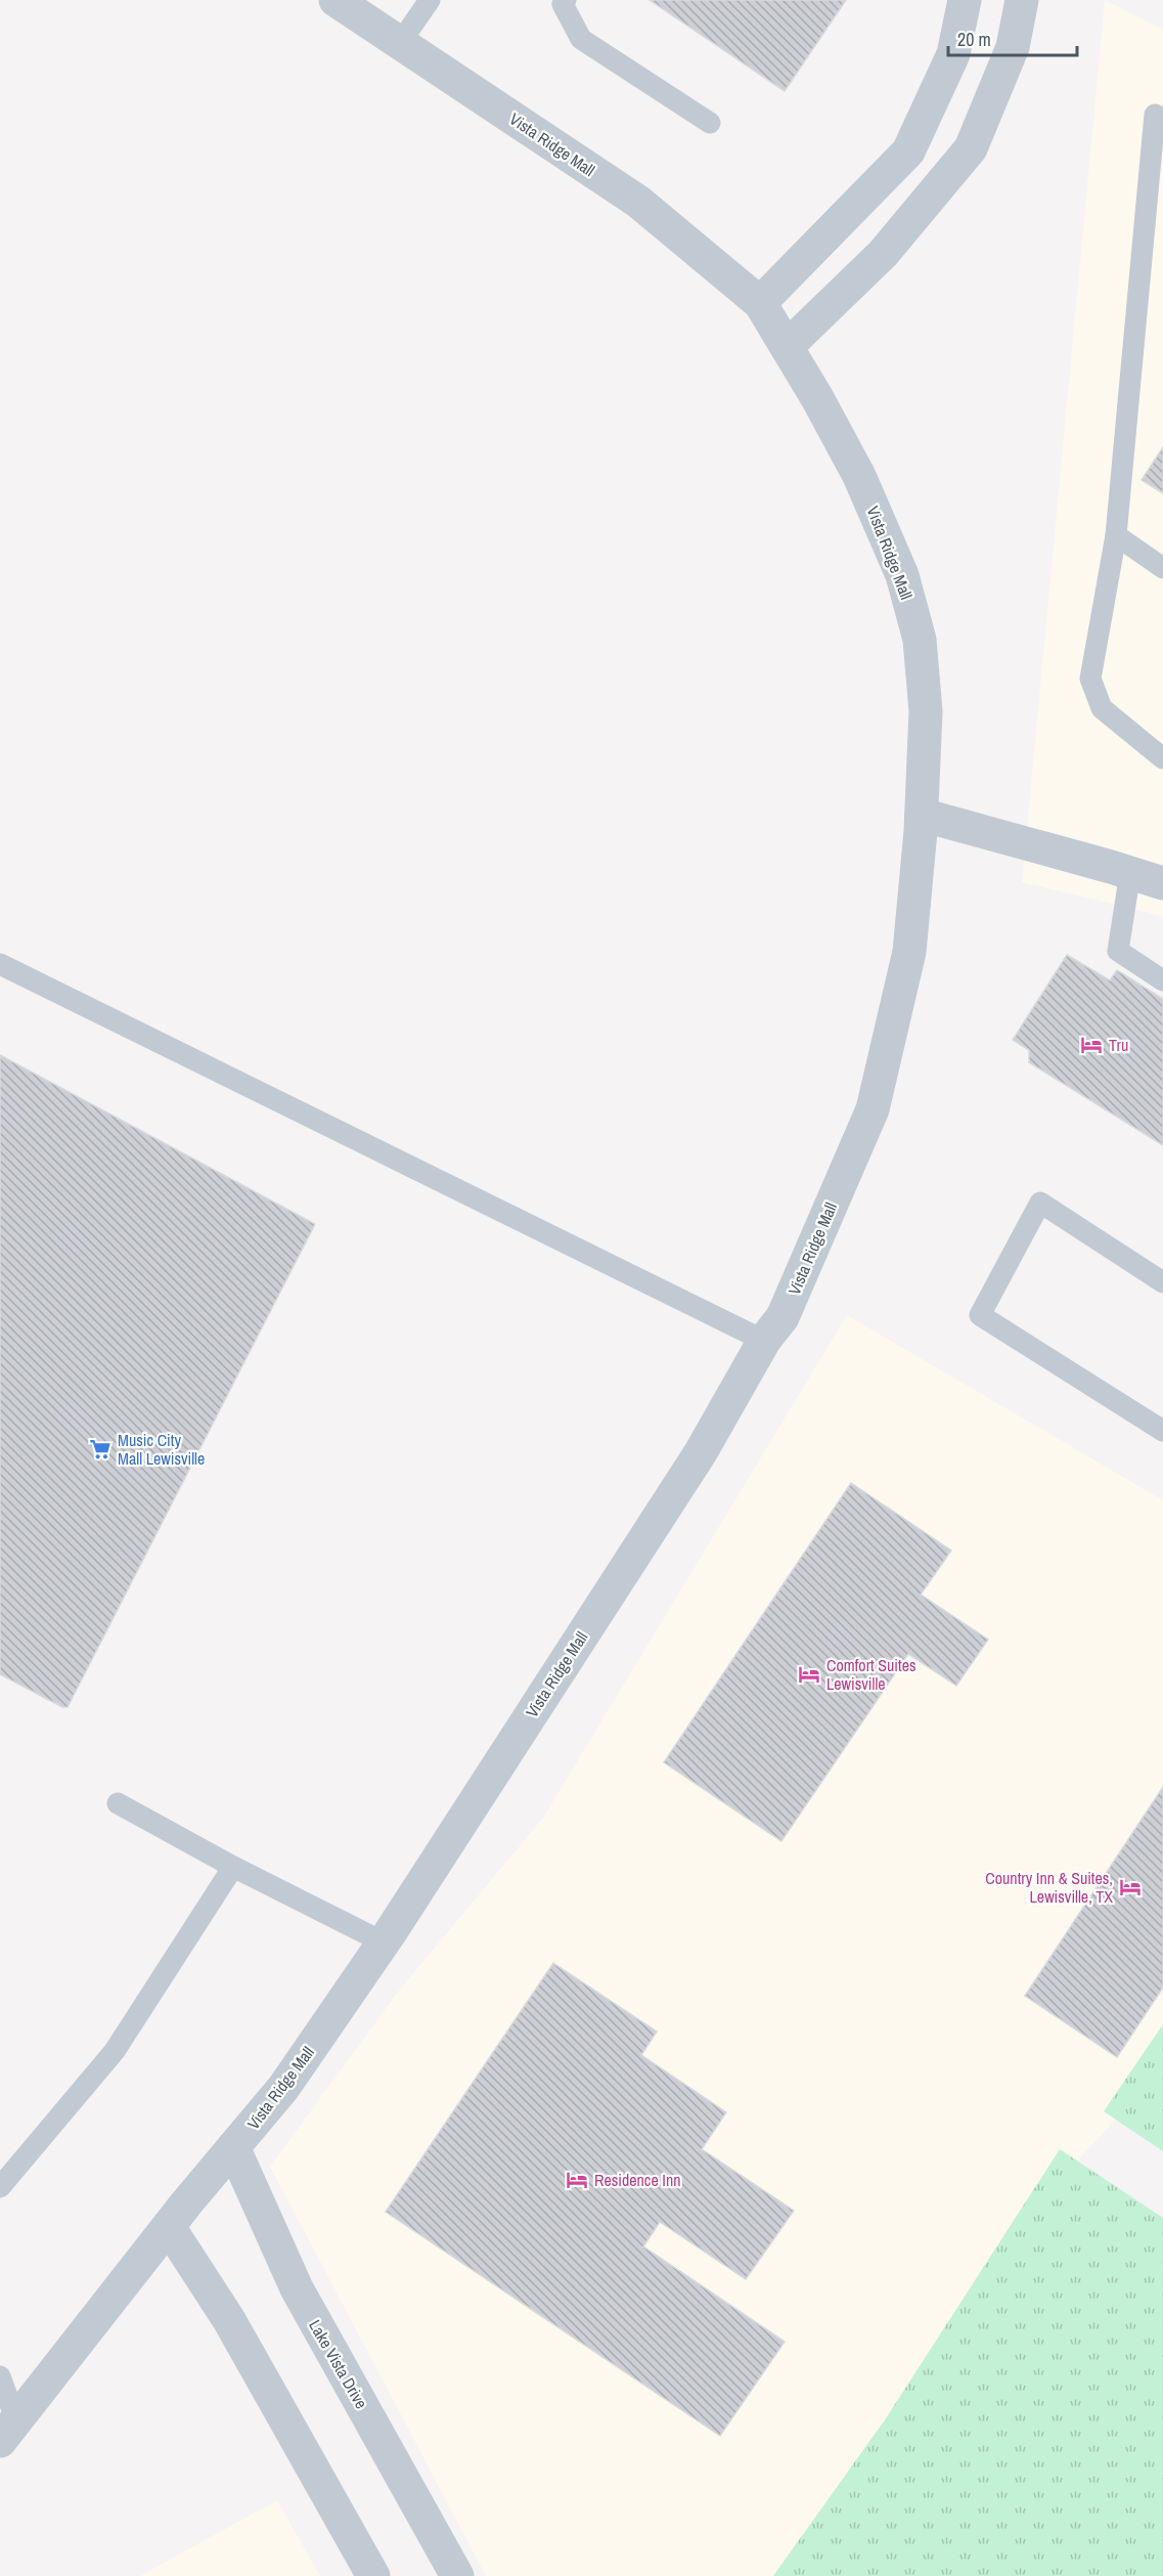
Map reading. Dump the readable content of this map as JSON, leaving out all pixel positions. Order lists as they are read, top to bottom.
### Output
{
  "streets": {
    "street": ["Vista Ridge Mall", "Lake Vista Drive"]
  },
  "crossings": [
    ["Vista Ridge Mall", "Lake Vista Drive"]
  ],
  "places": {
    "hotel": [
      "Tru",
      "Comfort Suites Lewisville",
      "Country Inn & Suites, Lewisville, TX",
      "Residence Inn"
    ],
    "supermarket": ["Music City Mall Lewisville"]
  },
  "scale_bar": "20 m"
}
